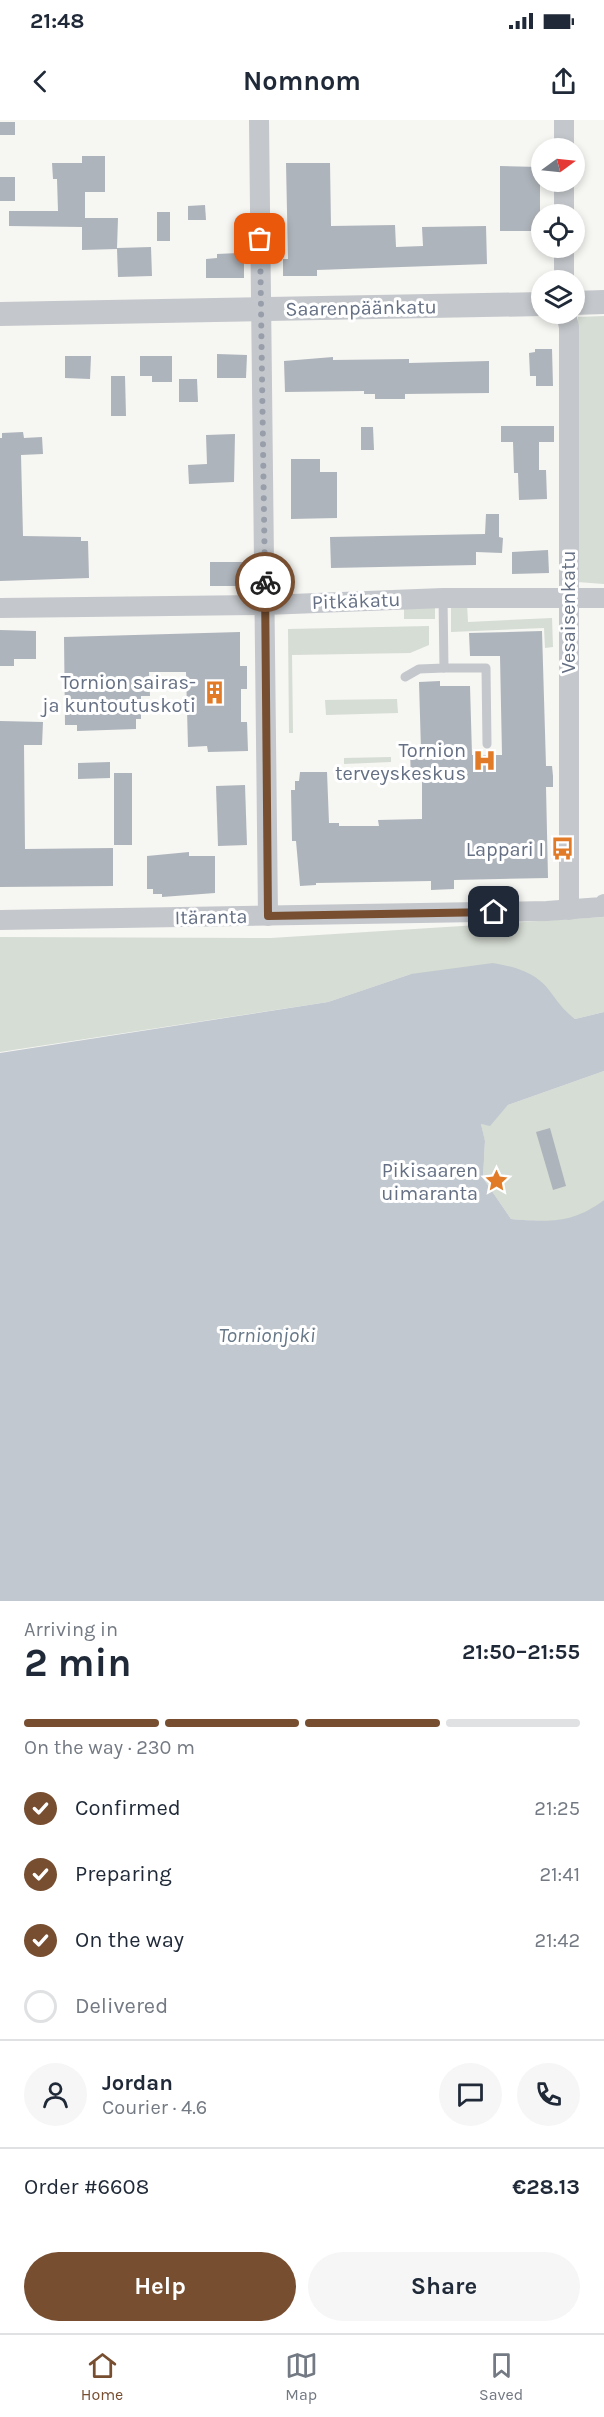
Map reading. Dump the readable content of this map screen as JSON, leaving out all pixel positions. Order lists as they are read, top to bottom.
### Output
{
  "streets": {
    "street": [
      "Saarenpäänkatu",
      "Pitkäkatu",
      "Vesaisenkatu",
      "Itäranta"
    ]
  },
  "crossings": [
    ["Pitkäkatu", "Vesaisenkatu"],
    ["Vesaisenkatu", "Itäranta"]
  ],
  "water": ["Tornionjoki"],
  "places": {
    "building": ["Tornion sairas- ja kuntoutuskoti"],
    "hospital": ["Tornion terveyskeskus"],
    "bus stop": ["Lappari I"],
    "place": ["Pikisaaren uimaranta"]
  },
  "north": "right",
  "page": {
    "status": "21:48",
    "header": "Nomnom",
    "heading": ["2 min", "Arriving in", "21:50–21:55"],
    "panel": [
      "Jordan",
      "Courier · 4.6",
      "Order #6608",
      "€28.13"
    ],
    "bar": "On the way · 230 m",
    "list": [
      ["Confirmed", "21:25"],
      ["Preparing", "21:41"],
      ["On the way", "21:42"],
      "Delivered"
    ],
    "buttons": ["Help", "Share"],
    "tabs": ["Home", "Map", "Saved"]
  }
}
